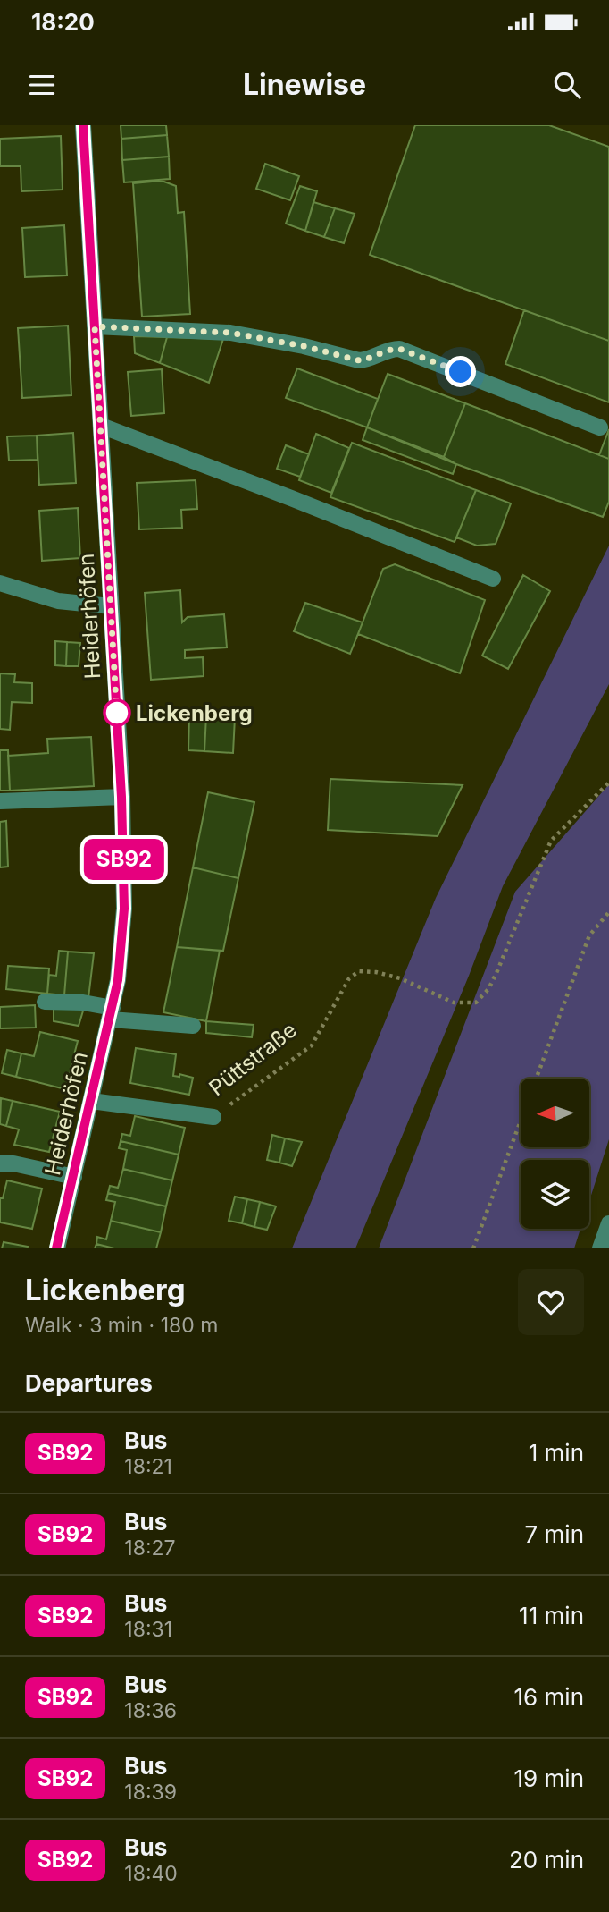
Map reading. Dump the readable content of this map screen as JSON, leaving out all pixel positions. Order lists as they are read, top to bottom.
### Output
{
  "streets": {
    "street": ["Heiderhöfen", "Püttstraße"]
  },
  "crossings": [
    ["Heiderhöfen", "Püttstraße"]
  ],
  "places": ["Lickenberg"],
  "lines": ["bus line SB92"],
  "north": "left",
  "page": {
    "status": "18:20",
    "header": "Linewise",
    "on_map": "SB92",
    "heading": [
      ["Lickenberg", "Walk · 3 min · 180 m"],
      "Departures"
    ],
    "list": [
      {
        "mark": "SB92",
        "name": "Bus",
        "note": "18:21",
        "value": "1 min"
      },
      {
        "mark": "SB92",
        "name": "Bus",
        "note": "18:27",
        "value": "7 min"
      },
      {
        "mark": "SB92",
        "name": "Bus",
        "note": "18:31",
        "value": "11 min"
      },
      {
        "mark": "SB92",
        "name": "Bus",
        "note": "18:36",
        "value": "16 min"
      },
      {
        "mark": "SB92",
        "name": "Bus",
        "note": "18:39",
        "value": "19 min"
      },
      {
        "mark": "SB92",
        "name": "Bus",
        "note": "18:40",
        "value": "20 min"
      }
    ]
  }
}
